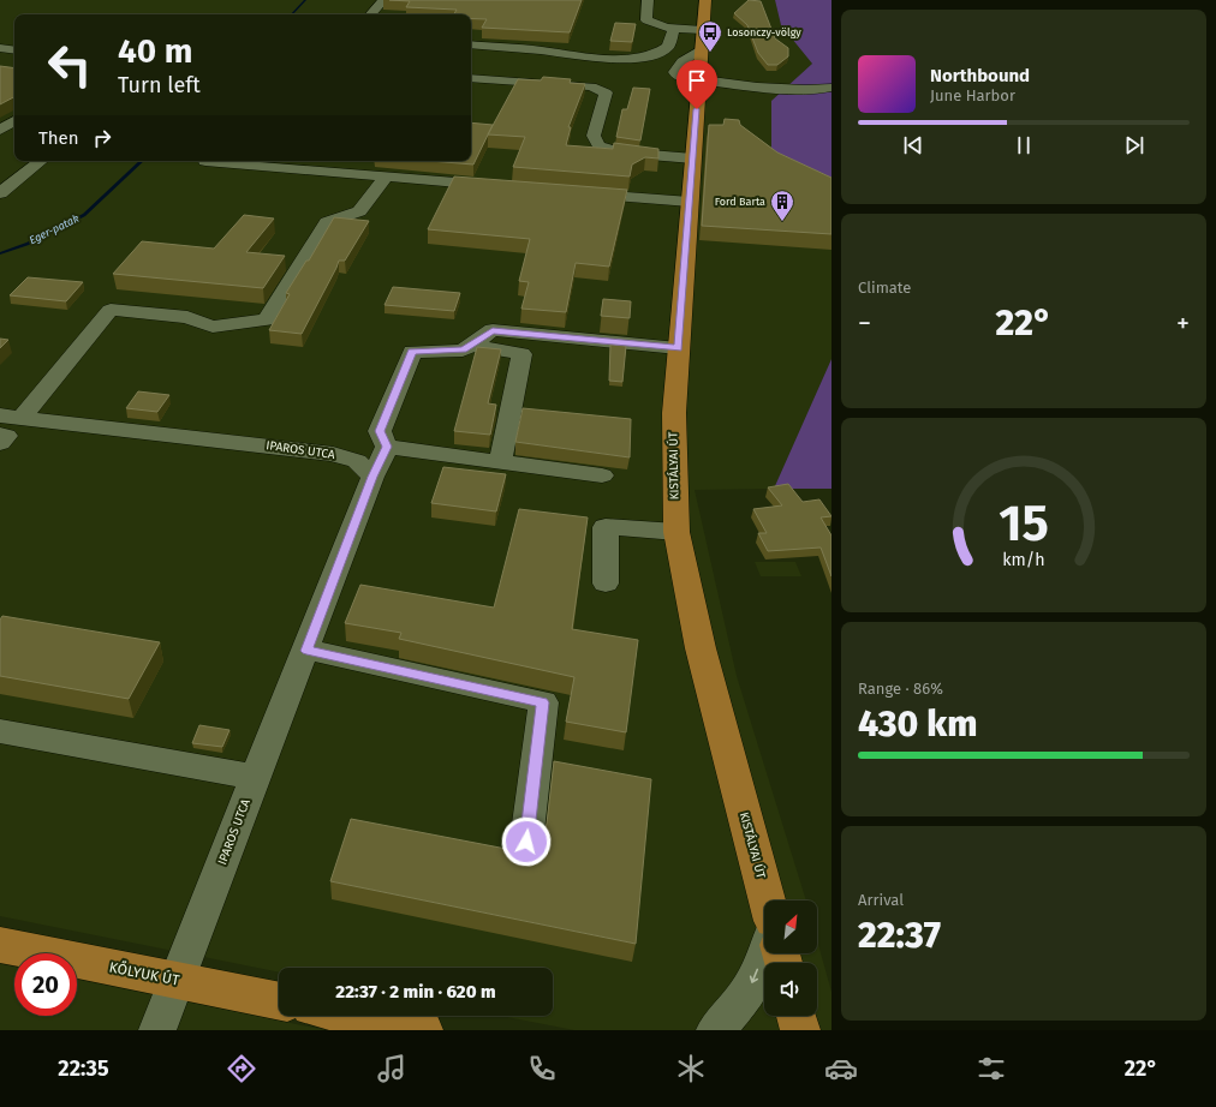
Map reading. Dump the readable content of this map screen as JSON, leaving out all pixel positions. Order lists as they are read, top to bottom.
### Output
{
  "streets": {
    "main road": ["KISTÁLYAI ÚT", "KŐLYUK ÚT"],
    "street": ["IPAROS UTCA"]
  },
  "crossings": [
    ["IPAROS UTCA", "KŐLYUK ÚT"]
  ],
  "water": ["Eger-patak"],
  "places": {
    "bus stop": ["Losonczy-völgy"],
    "building": ["Ford Barta"]
  },
  "north": "top right",
  "page": {
    "turn": ["40 m", "Turn left"],
    "song": ["Northbound", "June Harbor"],
    "then": "Then",
    "tile": [
      "Climate",
      ["Range · 86%", "430 km"],
      ["Arrival", "22:37"]
    ],
    "heat": ["−", "22°", "+"],
    "limit": "20",
    "trip": "22:37 · 2 min · 620 m",
    "tabs": ["22:35", "22°"],
    "gauge": ["15", "km/h"]
  }
}
